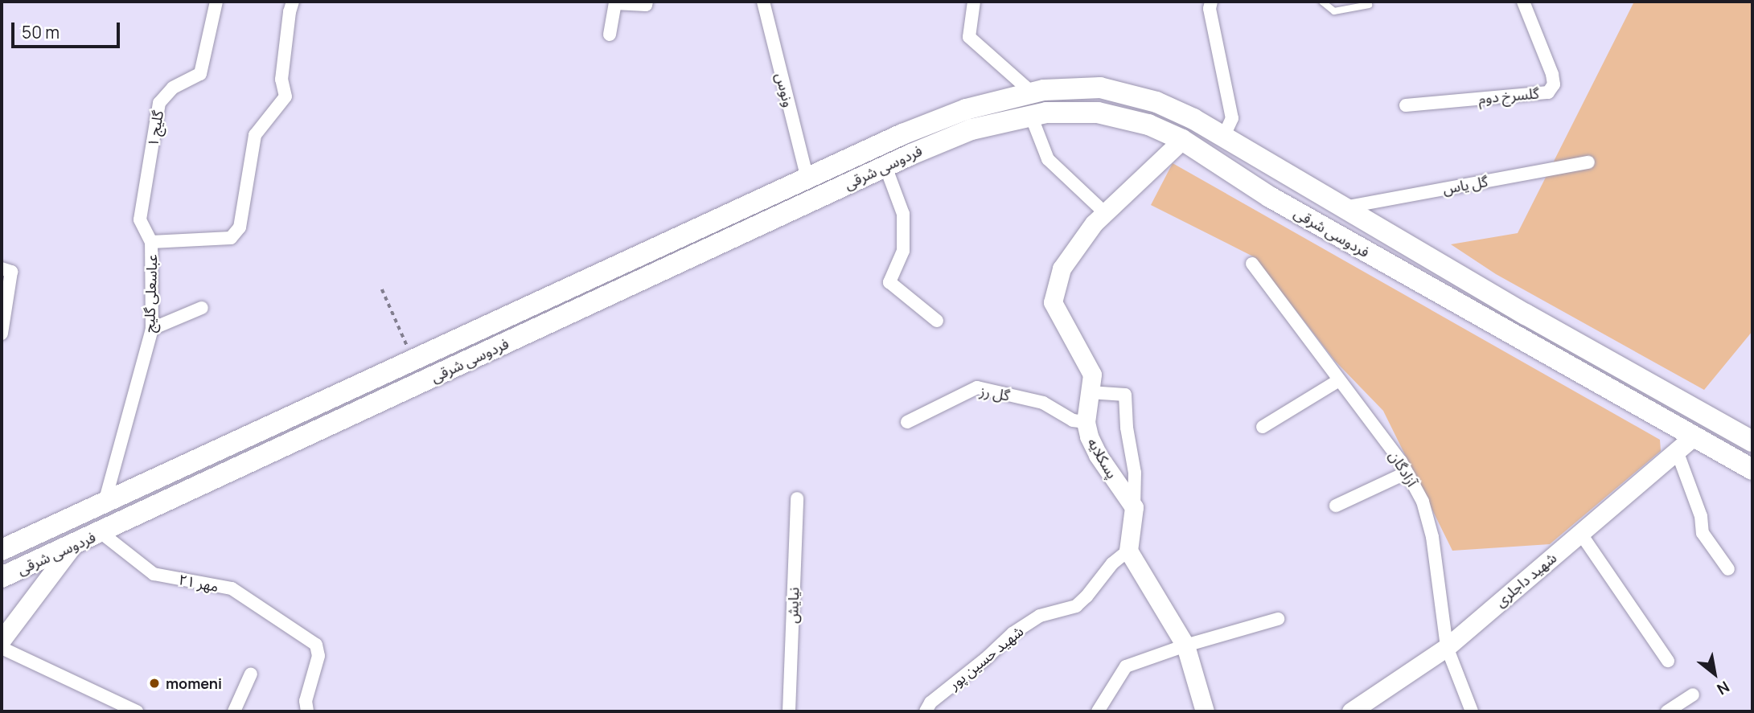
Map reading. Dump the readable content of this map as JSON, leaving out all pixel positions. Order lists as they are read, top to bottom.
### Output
{
  "streets": {
    "main road": ["فردوسی شرقی"],
    "street": [
      "ونوس",
      "گلسرخ دوم",
      "گلیج ۱",
      "گل یاس",
      "عباسعلی گلیج",
      "گل رز",
      "پسکلایه",
      "آزادگان",
      "شهید داجلری",
      "مهر ۲۱",
      "نیایش",
      "شهید حسین پور"
    ]
  },
  "crossings": [
    ["ونوس", "فردوسی شرقی"],
    ["گلیج ۱", "عباسعلی گلیج"],
    ["فردوسی شرقی", "گل یاس"],
    ["فردوسی شرقی", "عباسعلی گلیج"],
    ["فردوسی شرقی", "پسکلایه"],
    ["فردوسی شرقی", "شهید داجلری"],
    ["فردوسی شرقی", "مهر ۲۱"],
    ["گل رز", "پسکلایه"],
    ["آزادگان", "شهید داجلری"]
  ],
  "places": ["momeni"],
  "scale_bar": "50 m",
  "north": "bottom right"
}
